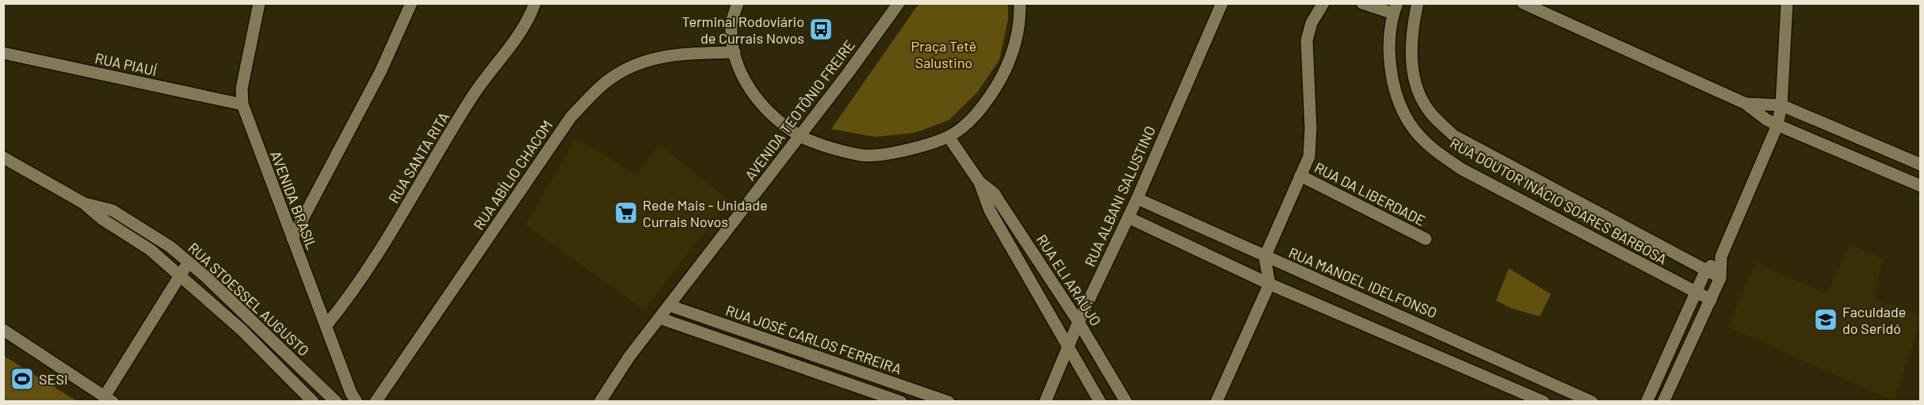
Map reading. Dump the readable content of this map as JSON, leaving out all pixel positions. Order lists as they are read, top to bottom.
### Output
{
  "streets": {
    "street": [
      "RUA PIAUÍ",
      "AVENIDA TEOTÔNIO FREIRE",
      "RUA SANTA RITA",
      "RUA ABÍLIO CHACOM",
      "RUA DA LIBERDADE",
      "RUA ALBANI SALUSTINO",
      "AVENIDA BRASIL",
      "RUA DOUTOR INÁCIO SOARES BARBOSA",
      "RUA ELI ARAÚJO",
      "RUA MANOEL IDELFONSO",
      "RUA STOESSEL AUGUSTO",
      "RUA JOSÉ CARLOS FERREIRA"
    ]
  },
  "crossings": [
    ["RUA PIAUÍ", "AVENIDA BRASIL"],
    ["AVENIDA TEOTÔNIO FREIRE", "RUA JOSÉ CARLOS FERREIRA"],
    ["RUA SANTA RITA", "AVENIDA BRASIL"],
    ["RUA DA LIBERDADE", "RUA MANOEL IDELFONSO"],
    ["RUA ALBANI SALUSTINO", "RUA ELI ARAÚJO"],
    ["RUA ALBANI SALUSTINO", "RUA MANOEL IDELFONSO"]
  ],
  "parks": ["Praça Tetê Salustino"],
  "places": {
    "bus stop": ["Terminal Rodoviário de Currais Novos"],
    "supermarket": ["Rede Mais - Unidade Currais Novos"],
    "school or university": ["Faculdade do Seridó"],
    "sports": ["SESI"]
  }
}
